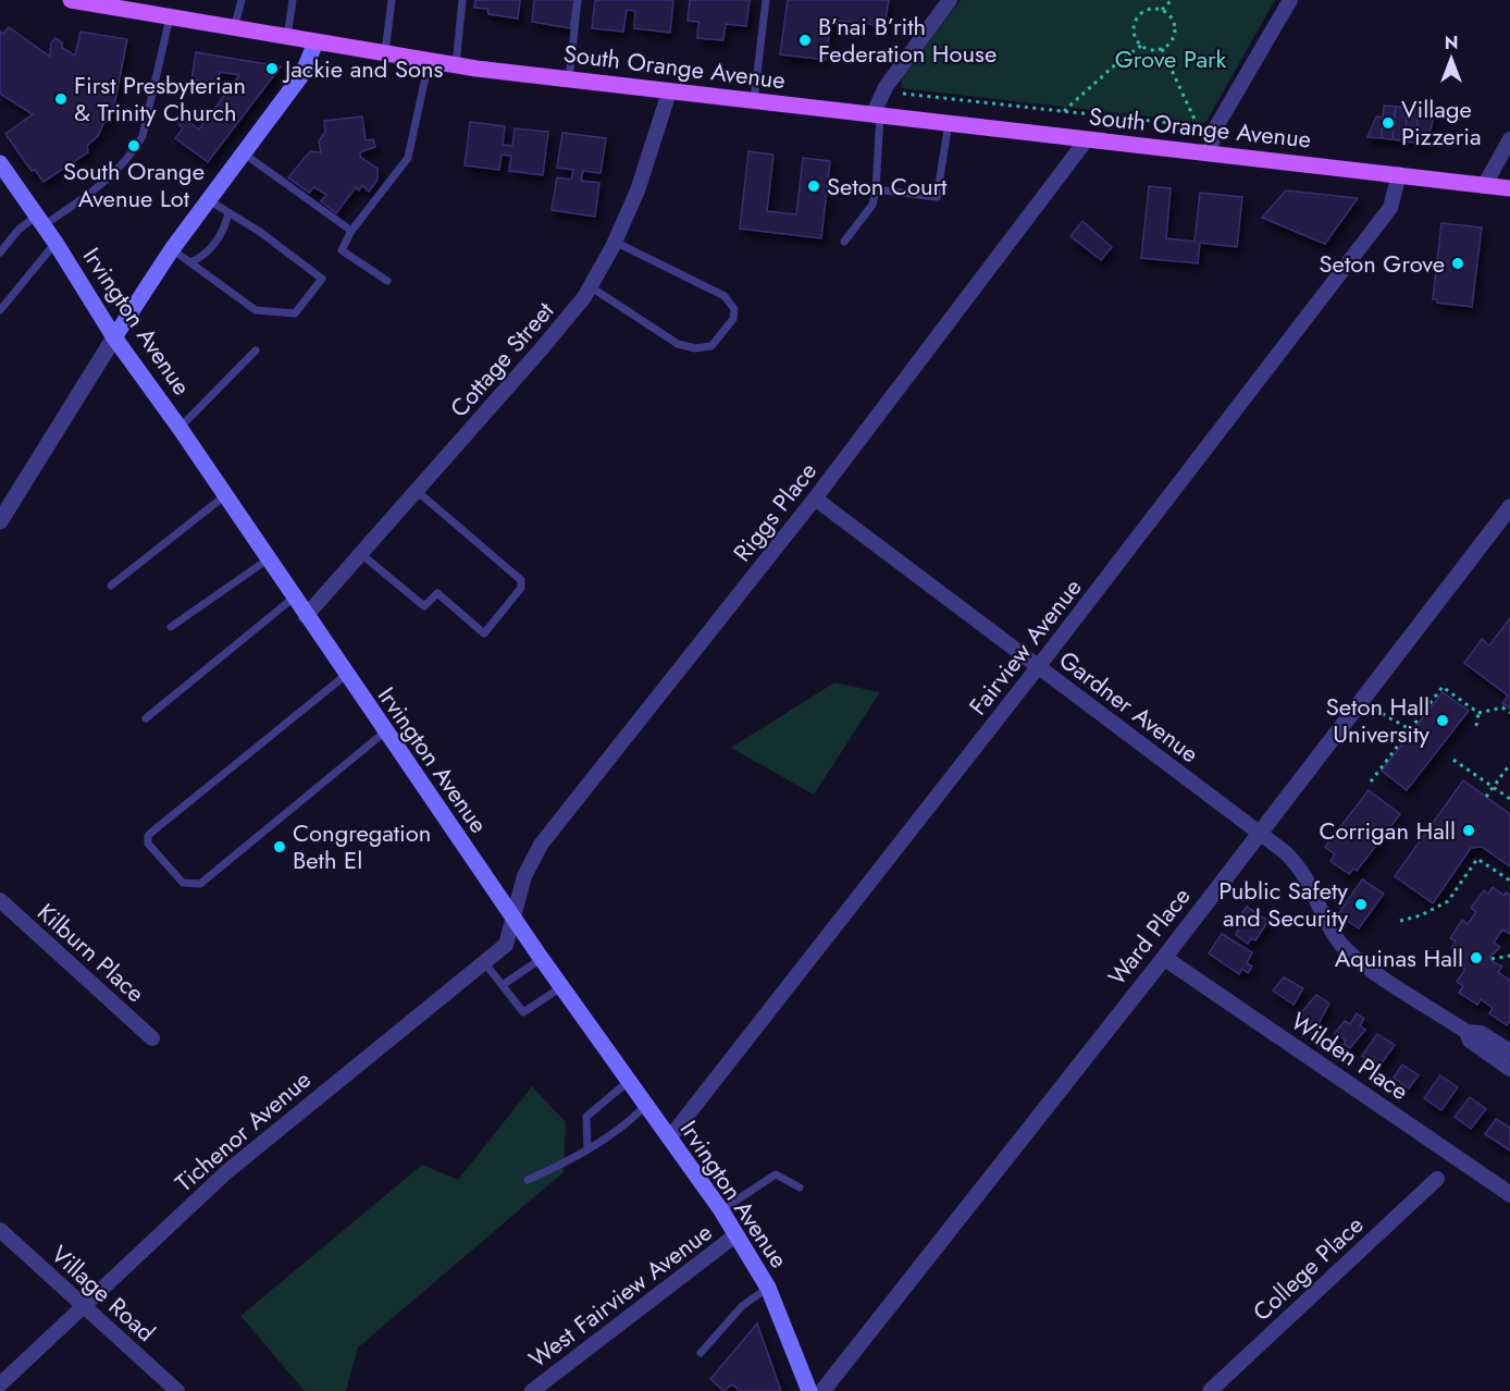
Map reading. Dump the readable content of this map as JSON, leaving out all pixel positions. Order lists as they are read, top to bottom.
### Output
{
  "streets": {
    "main road": ["South Orange Avenue", "Irvington Avenue"],
    "street": [
      "Cottage Street",
      "Riggs Place",
      "Fairview Avenue",
      "Gardner Avenue",
      "Ward Place",
      "Kilburn Place",
      "Wilden Place",
      "Tichenor Avenue",
      "College Place",
      "Village Road",
      "West Fairview Avenue"
    ]
  },
  "crossings": [
    ["South Orange Avenue", "Cottage Street"],
    ["South Orange Avenue", "Riggs Place"],
    ["South Orange Avenue", "Fairview Avenue"],
    ["Irvington Avenue", "Cottage Street"],
    ["Irvington Avenue", "Riggs Place"],
    ["Irvington Avenue", "Fairview Avenue"],
    ["Irvington Avenue", "Tichenor Avenue"],
    ["Irvington Avenue", "West Fairview Avenue"],
    ["Riggs Place", "Gardner Avenue"],
    ["Riggs Place", "Tichenor Avenue"],
    ["Fairview Avenue", "Gardner Avenue"],
    ["Gardner Avenue", "Ward Place"],
    ["Ward Place", "Wilden Place"],
    ["Tichenor Avenue", "Village Road"]
  ],
  "parks": ["Grove Park"],
  "places": [
    "B’nai B’rith Federation House",
    "Jackie and Sons",
    "First Presbyterian & Trinity Church",
    "Village Pizzeria",
    "South Orange Avenue Lot",
    "Seton Court",
    "Seton Grove",
    "Seton Hall University",
    "Corrigan Hall",
    "Congregation Beth El",
    "Public Safety and Security",
    "Aquinas Hall"
  ],
  "north": "top"
}
